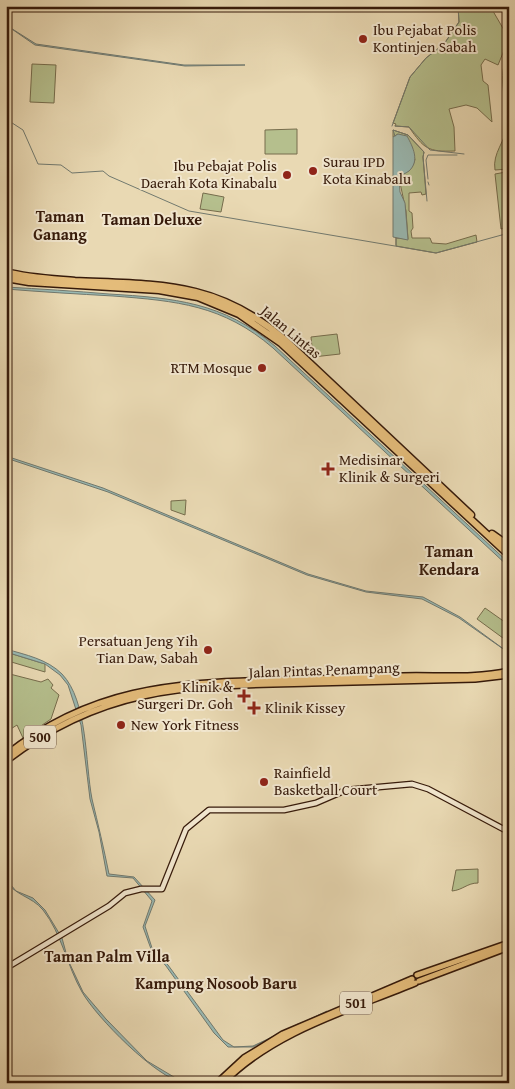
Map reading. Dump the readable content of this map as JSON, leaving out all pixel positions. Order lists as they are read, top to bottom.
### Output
{
  "streets": {
    "highway": ["Jalan Lintas"],
    "main road": ["Jalan Pintas Penampang", "500", "501"]
  },
  "districts": [
    "Taman Ganang",
    "Taman Deluxe",
    "Taman Kendara",
    "Taman Palm Villa",
    "Kampung Nosoob Baru"
  ],
  "places": {
    "other": [
      "Ibu Pejabat Polis Kontinjen Sabah",
      "Surau IPD Kota Kinabalu",
      "Ibu Pebajat Polis Daerah Kota Kinabalu",
      "RTM Mosque",
      "Persatuan Jeng Yih Tian Daw, Sabah",
      "New York Fitness",
      "Rainfield Basketball Court"
    ],
    "health": ["Medisinar Klinik & Surgeri", "Klinik & Surgeri Dr. Goh", "Klinik Kissey"]
  }
}
